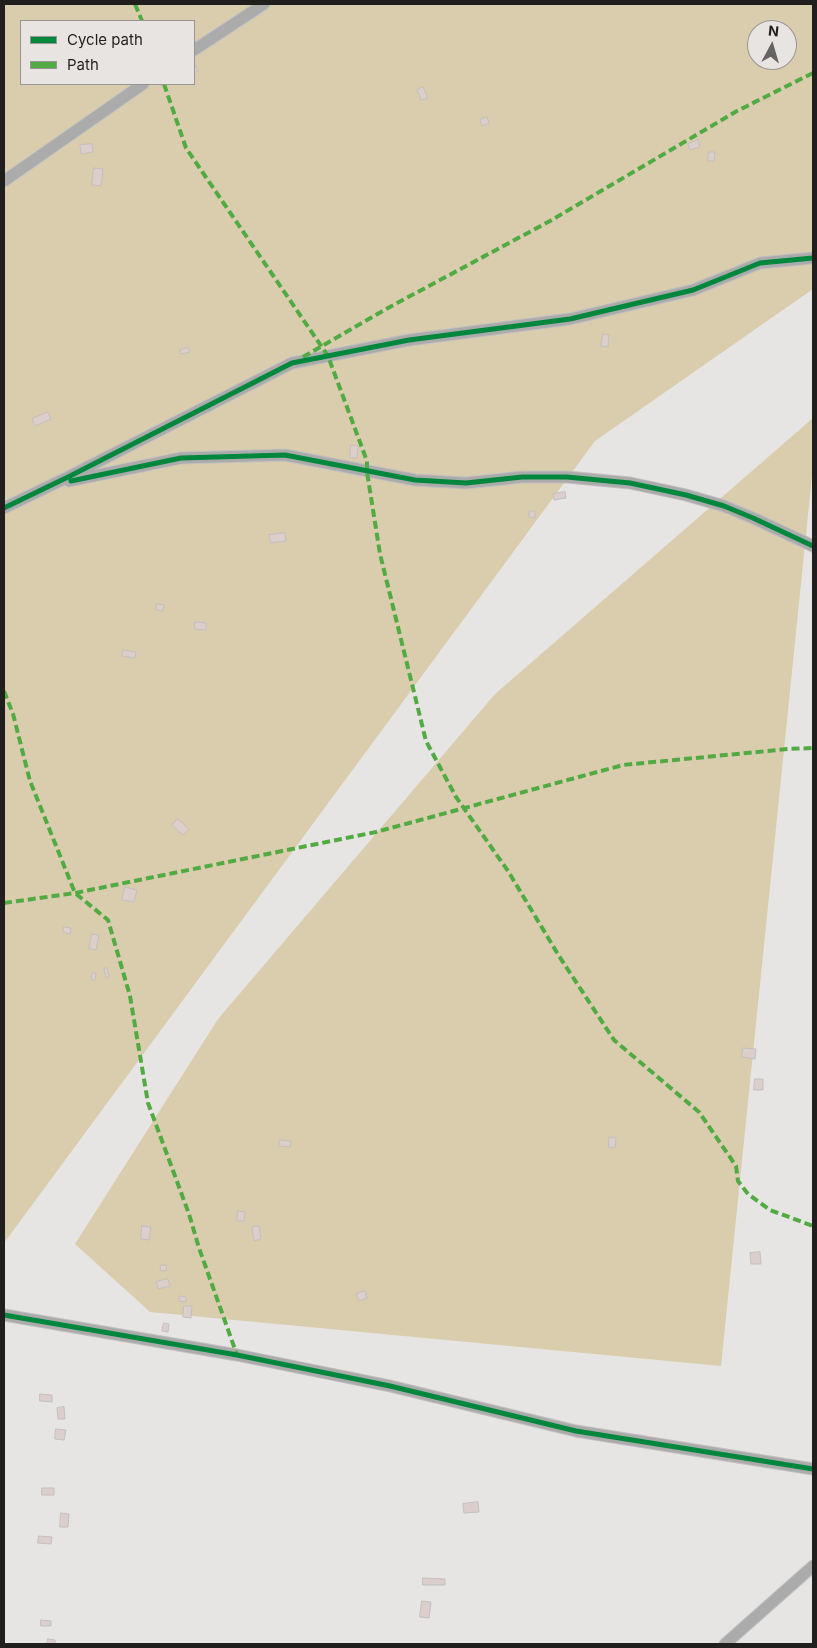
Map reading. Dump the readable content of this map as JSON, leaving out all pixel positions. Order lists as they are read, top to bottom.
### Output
{
  "legend": ["Cycle path", "Path"],
  "north": "top"
}
